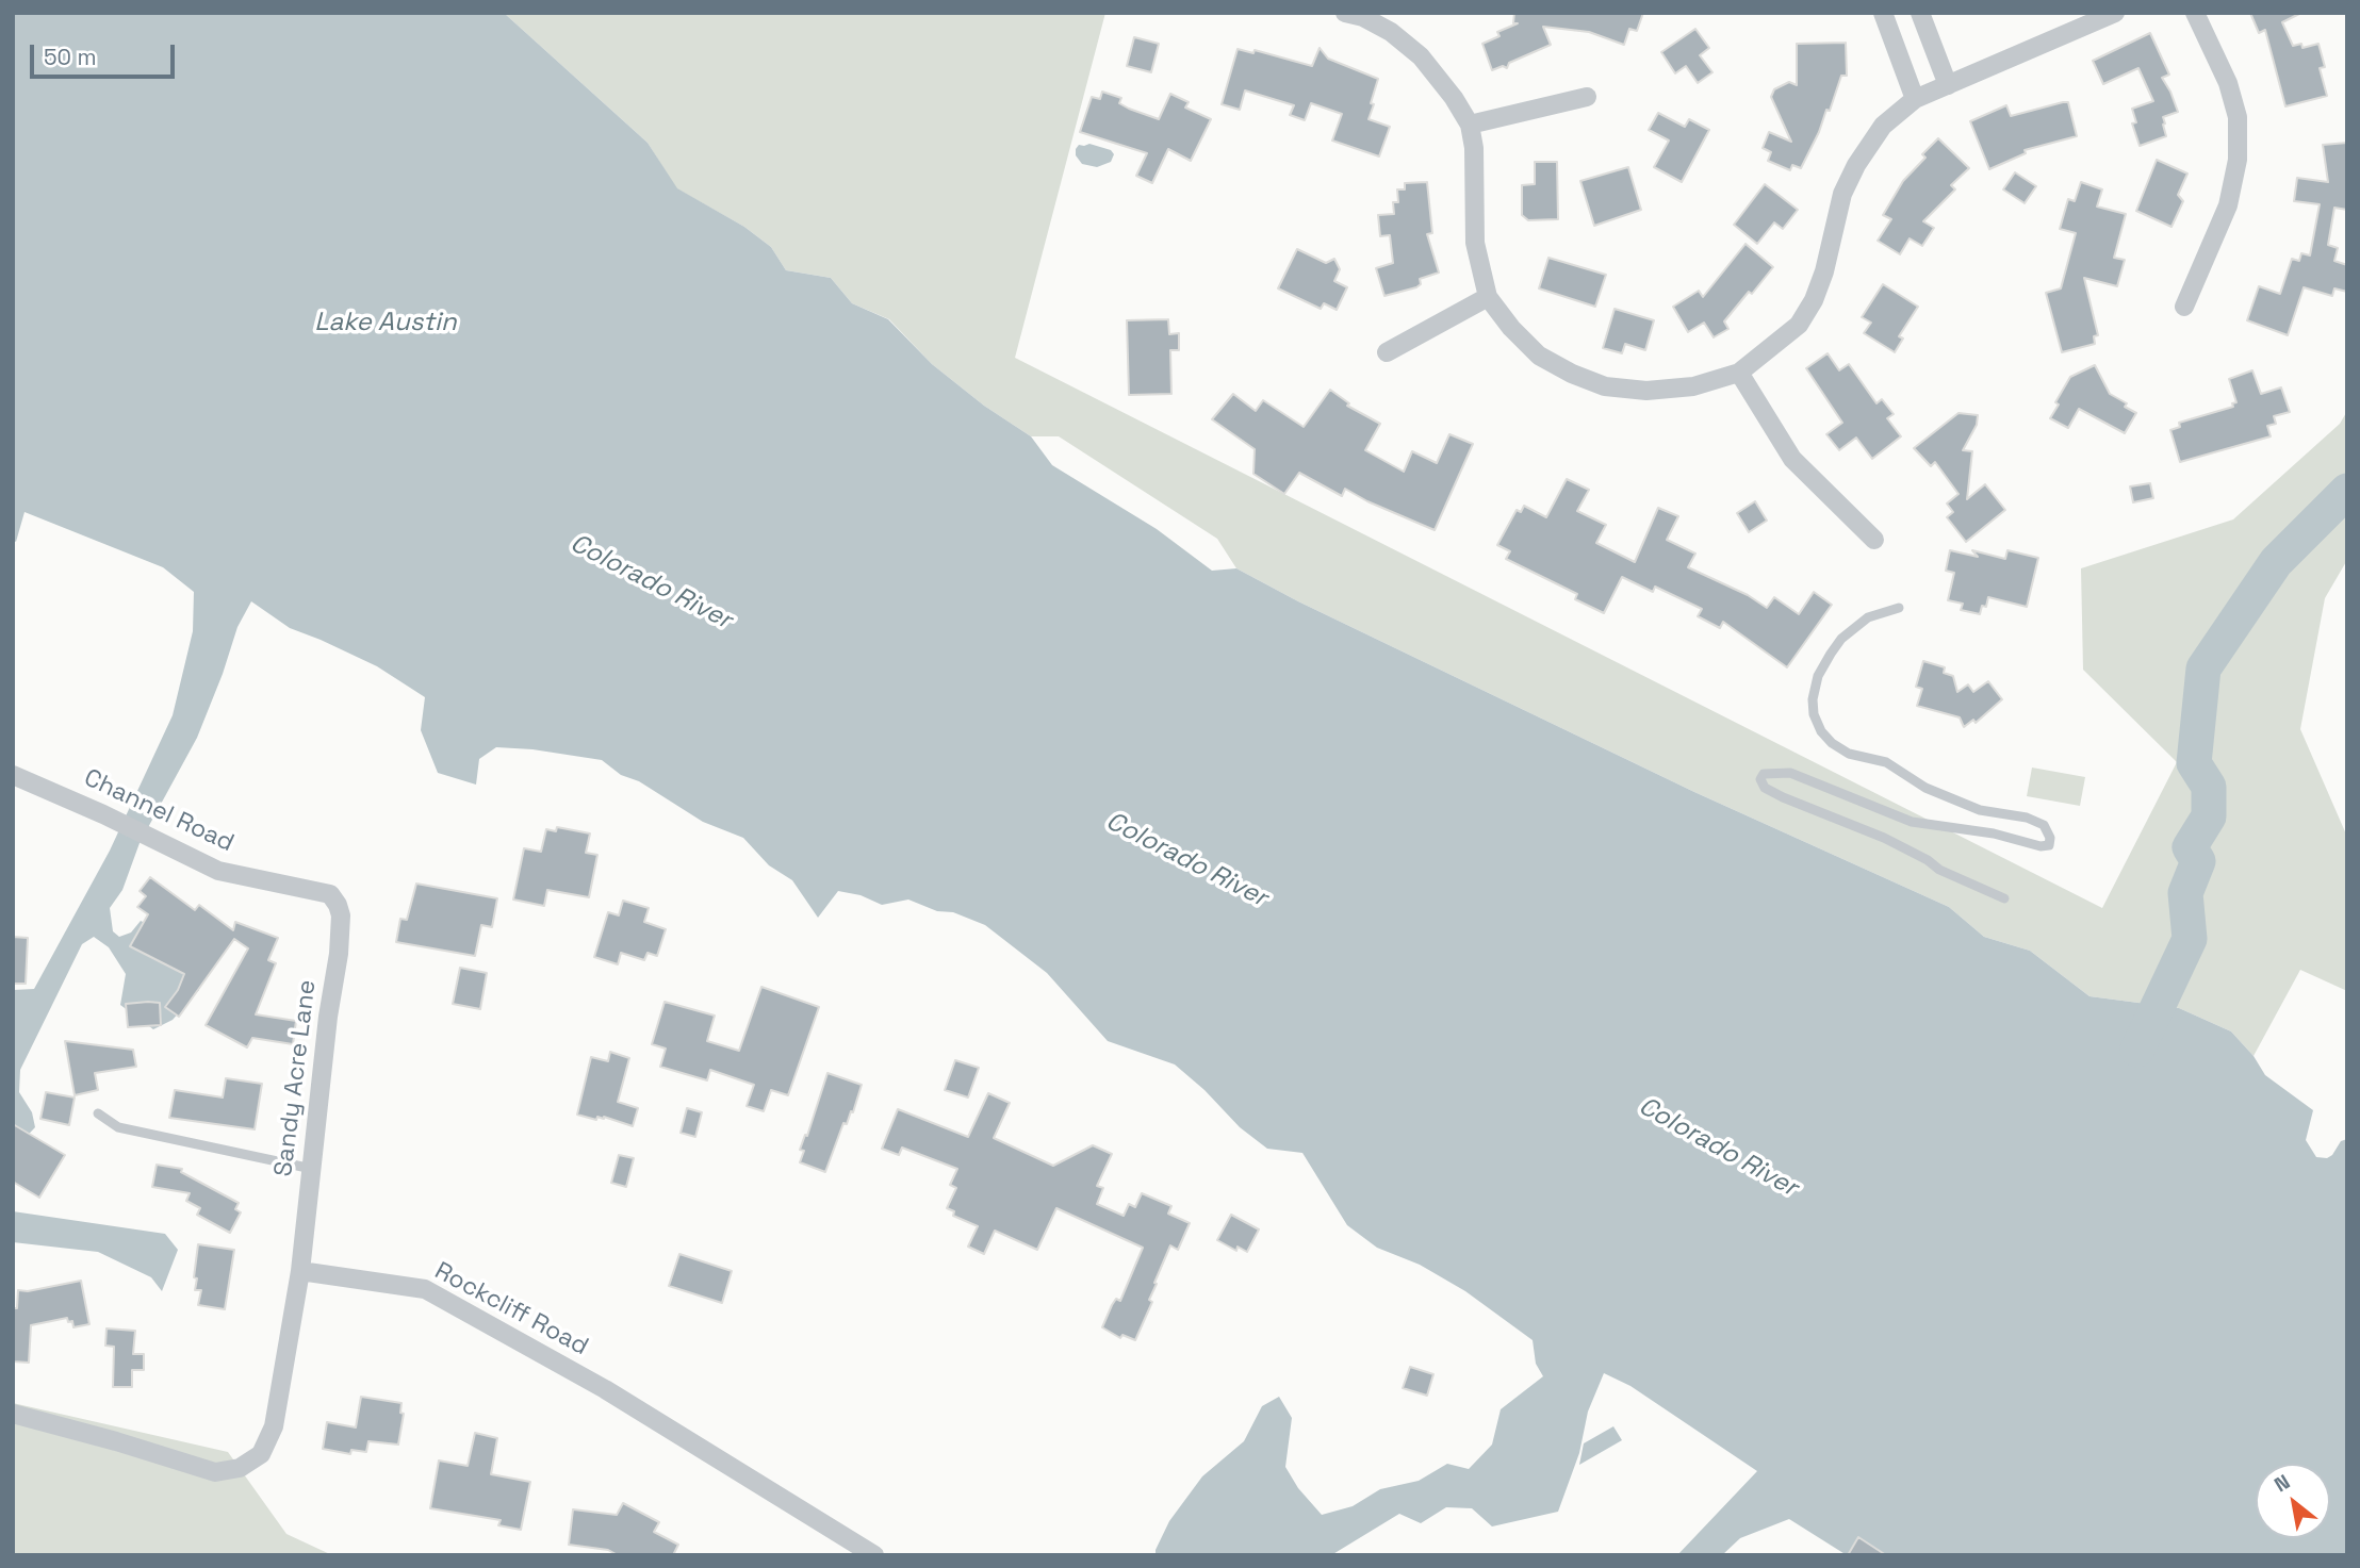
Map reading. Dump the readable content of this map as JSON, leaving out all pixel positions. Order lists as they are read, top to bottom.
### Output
{
  "streets": {
    "street": ["Channel Road", "Sandy Acre Lane", "Rockcliff Road"]
  },
  "crossings": [
    ["Channel Road", "Sandy Acre Lane"],
    ["Sandy Acre Lane", "Rockcliff Road"]
  ],
  "water": ["Lake Austin", "Colorado River"],
  "scale_bar": "50 m",
  "north": "top left"
}
